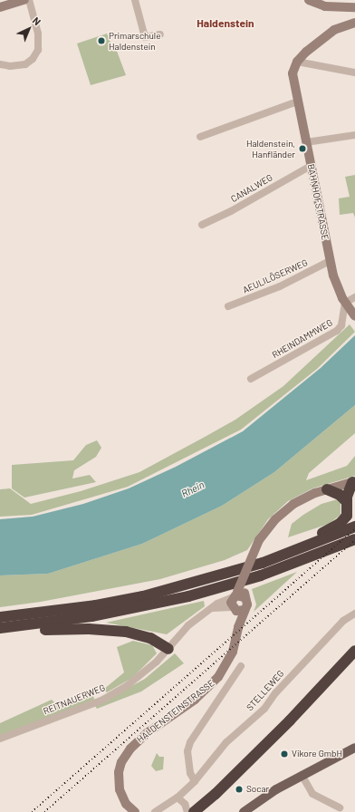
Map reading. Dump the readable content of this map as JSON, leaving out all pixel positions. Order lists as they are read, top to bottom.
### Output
{
  "streets": {
    "street": [
      "CANALWEG",
      "BAHNHOFSTRASSE",
      "AEULILÖSERWEG",
      "RHEINDAMMWEG",
      "STELLEWEG",
      "REITNAUERWEG",
      "HALDENSTEINSTRASSE"
    ]
  },
  "crossings": [
    ["CANALWEG", "BAHNHOFSTRASSE"],
    ["BAHNHOFSTRASSE", "AEULILÖSERWEG"],
    ["BAHNHOFSTRASSE", "RHEINDAMMWEG"],
    ["REITNAUERWEG", "HALDENSTEINSTRASSE"]
  ],
  "districts": ["Haldenstein"],
  "water": ["Rhein"],
  "places": [
    "Primarschule Haldenstein",
    "Haldenstein, Hanfländer",
    "Vikore GmbH",
    "Socar"
  ],
  "north": "top right"
}
